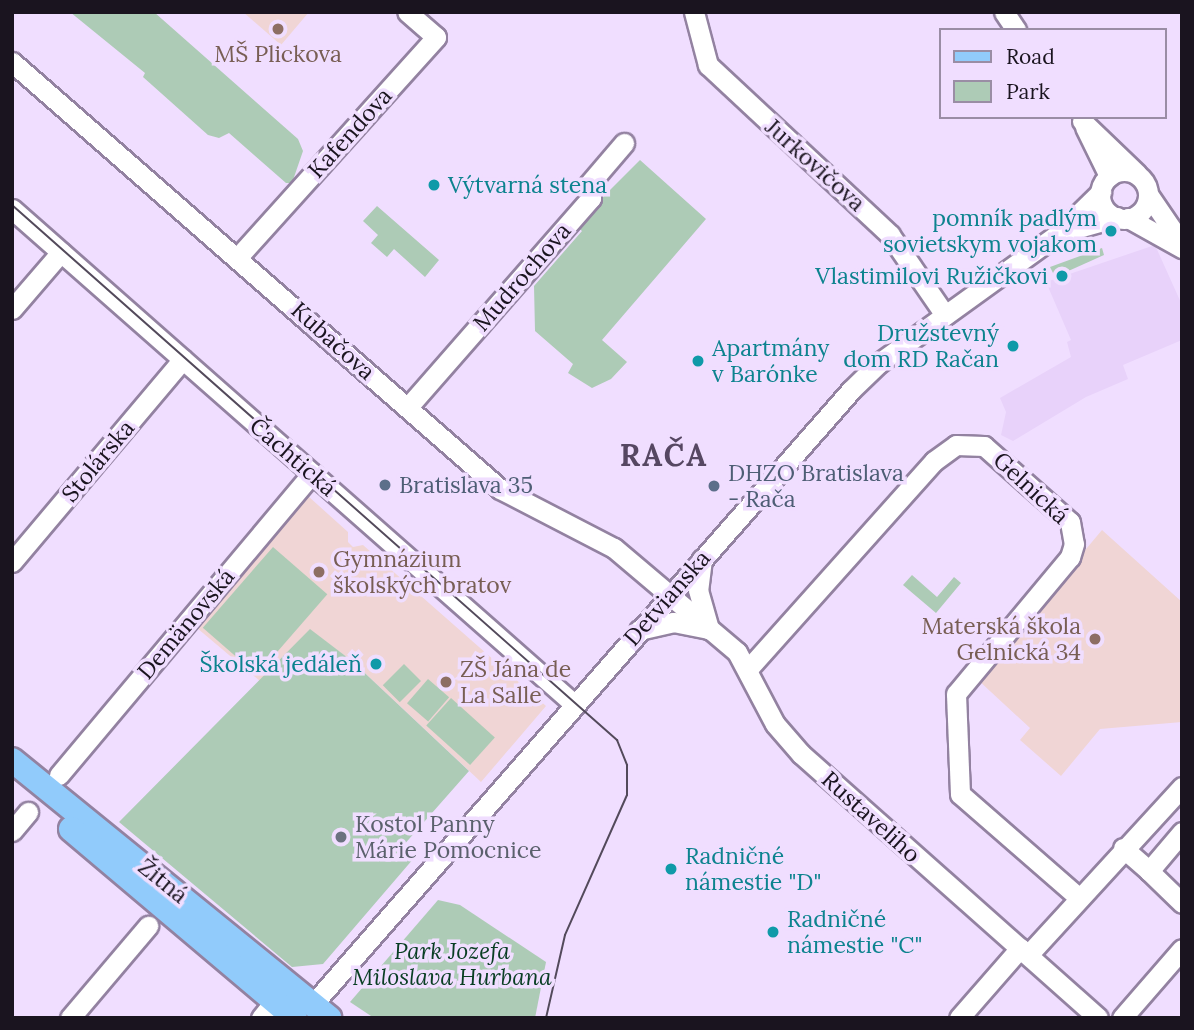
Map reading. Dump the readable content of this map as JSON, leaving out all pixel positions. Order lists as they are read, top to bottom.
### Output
{
  "streets": {
    "main road": ["Žitná"],
    "street": [
      "Kafendova",
      "Jurkovičova",
      "Mudrochova",
      "Kubačova",
      "Čachtická",
      "Stolárska",
      "Gelnická",
      "Detvianska",
      "Demänovská",
      "Rustaveliho"
    ]
  },
  "crossings": [
    ["Kafendova", "Kubačova"],
    ["Jurkovičova", "Detvianska"],
    ["Mudrochova", "Kubačova"],
    ["Kubačova", "Detvianska"],
    ["Kubačova", "Rustaveliho"],
    ["Čachtická", "Stolárska"],
    ["Čachtická", "Detvianska"],
    ["Čachtická", "Demänovská"],
    ["Gelnická", "Rustaveliho"],
    ["Detvianska", "Rustaveliho"],
    ["Detvianska", "Žitná"]
  ],
  "districts": ["RAČA"],
  "parks": ["Park Jozefa Miloslava Hurbana"],
  "places": [
    "MŠ Plickova",
    "Výtvarná stena",
    "pomník padlým sovietskym vojakom",
    "Vlastimilovi Ružičkovi",
    "Družstevný dom RD Račan",
    "Apartmány v Barónke",
    "Bratislava 35",
    "DHZO Bratislava - Rača",
    "Gymnázium školských bratov",
    "Materská škola Gelnická 34",
    "Školská jedáleň",
    "ZŠ Jána de La Salle",
    "Kostol Panny Márie Pomocnice",
    "Radničné námestie \"D\"",
    "Radničné námestie \"C\""
  ],
  "legend": ["Road", "Park"]
}
